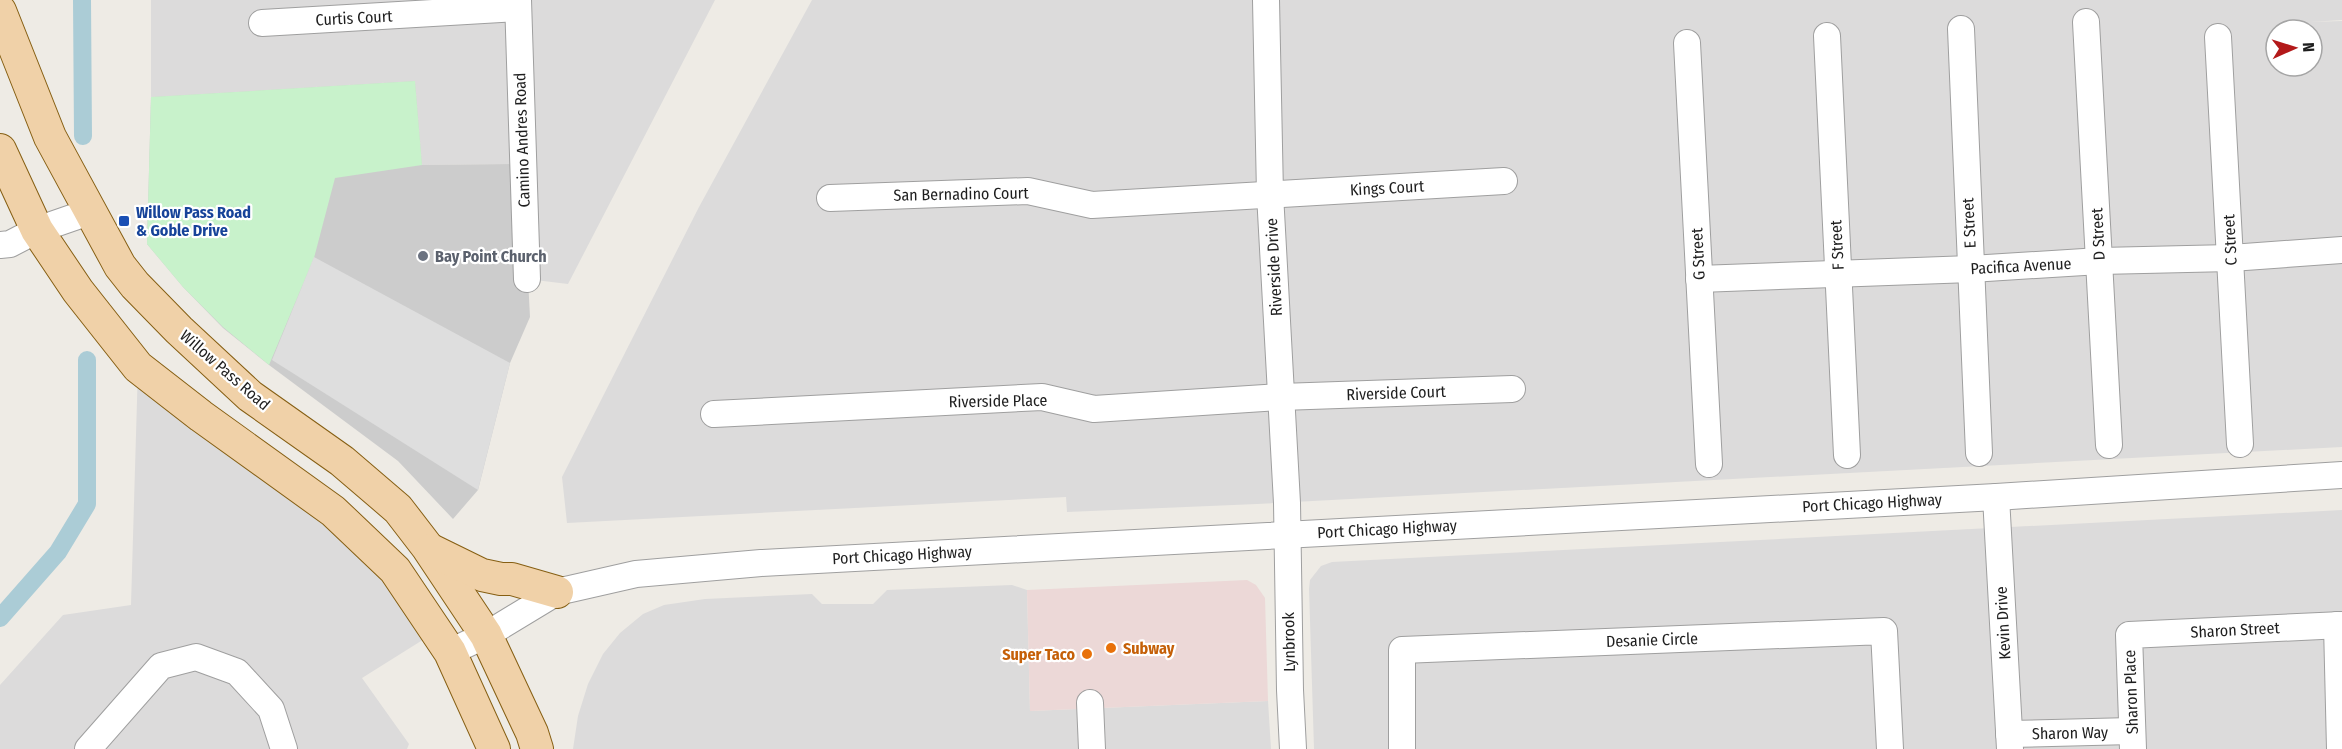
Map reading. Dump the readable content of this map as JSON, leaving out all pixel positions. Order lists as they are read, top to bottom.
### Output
{
  "streets": {
    "main road": ["Willow Pass Road"],
    "street": [
      "Curtis Court",
      "Camino Andres Road",
      "Kings Court",
      "San Bernadino Court",
      "E Street",
      "D Street",
      "C Street",
      "F Street",
      "G Street",
      "Pacifica Avenue",
      "Riverside Drive",
      "Riverside Court",
      "Riverside Place",
      "Port Chicago Highway",
      "Kevin Drive",
      "Sharon Street",
      "Desanie Circle",
      "Lynbrook",
      "Sharon Place",
      "Sharon Way"
    ]
  },
  "crossings": [
    ["Curtis Court", "Camino Andres Road"],
    ["Kings Court", "San Bernadino Court"],
    ["Kings Court", "Riverside Drive"],
    ["San Bernadino Court", "Riverside Drive"],
    ["E Street", "Pacifica Avenue"],
    ["D Street", "Pacifica Avenue"],
    ["C Street", "Pacifica Avenue"],
    ["F Street", "Pacifica Avenue"],
    ["G Street", "Pacifica Avenue"],
    ["Riverside Drive", "Riverside Court"],
    ["Riverside Drive", "Riverside Place"],
    ["Riverside Drive", "Port Chicago Highway"],
    ["Riverside Drive", "Lynbrook"],
    ["Willow Pass Road", "Port Chicago Highway"],
    ["Riverside Court", "Riverside Place"],
    ["Port Chicago Highway", "Kevin Drive"],
    ["Port Chicago Highway", "Lynbrook"],
    ["Kevin Drive", "Sharon Way"],
    ["Sharon Street", "Sharon Place"],
    ["Sharon Place", "Sharon Way"]
  ],
  "places": {
    "transit": ["Willow Pass Road & Goble Drive"],
    "other": ["Bay Point Church", "Subway", "Super Taco"]
  },
  "north": "right"
}
